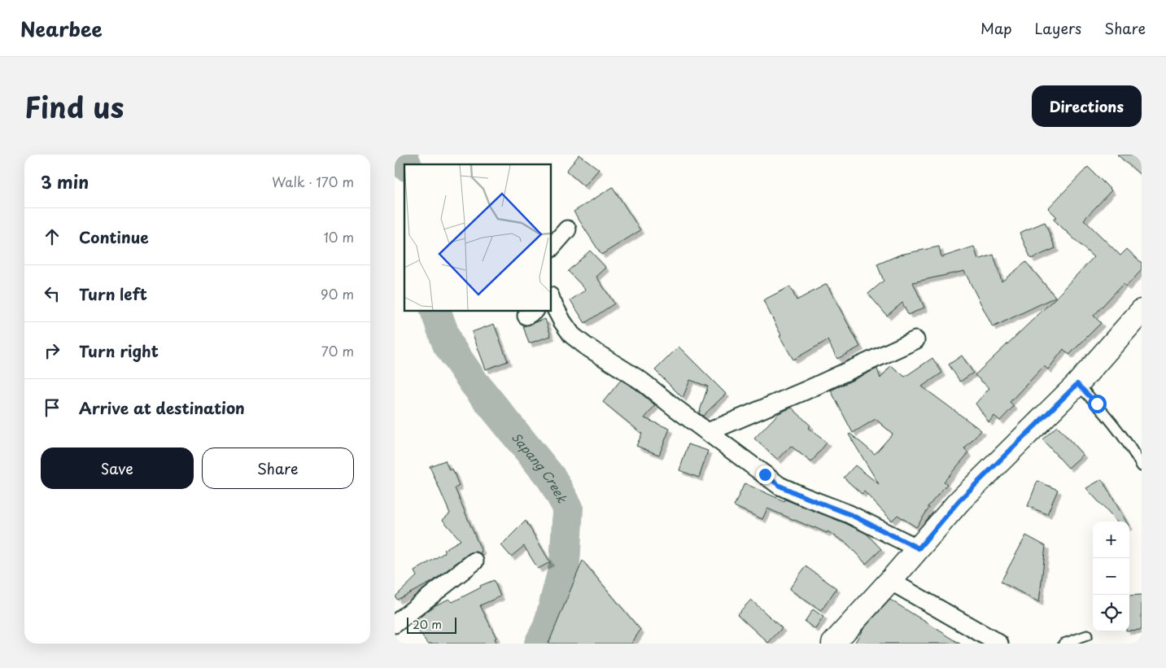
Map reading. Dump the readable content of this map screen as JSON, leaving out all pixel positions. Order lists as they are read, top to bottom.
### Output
{
  "water": ["Sapang Creek"],
  "scale_bar": "20 m",
  "page": {
    "header": "Nearbee",
    "nav": ["Map", "Layers", "Share"],
    "title": "Find us",
    "buttons": [
      "Directions",
      ["Save", "Share"]
    ],
    "heading": ["3 min", "Walk · 170 m"],
    "list": [
      ["Continue", "10 m"],
      ["Turn left", "90 m"],
      ["Turn right", "70 m"],
      "Arrive at destination"
    ],
    "map_buttons": ["+", "−"],
    "scale": "20 m"
  }
}
